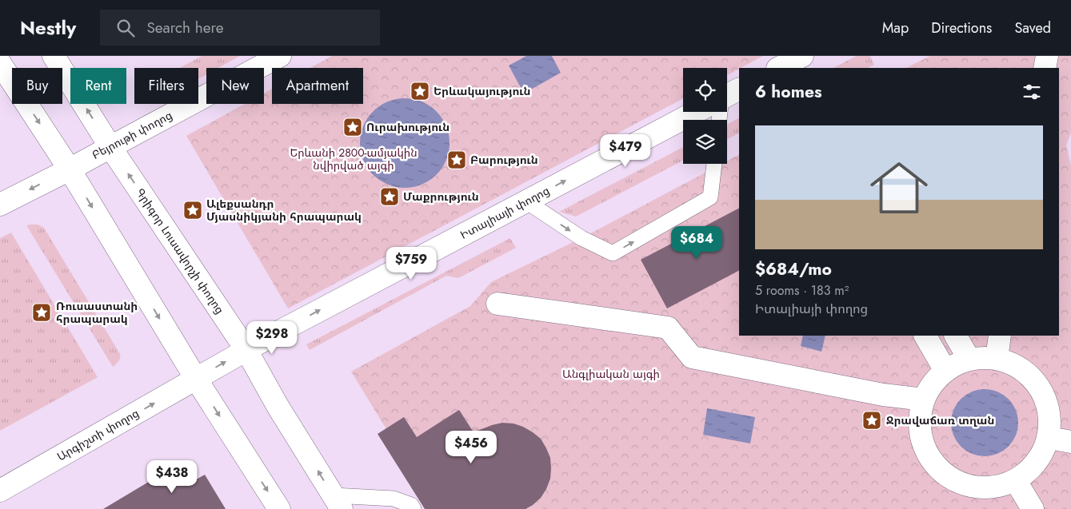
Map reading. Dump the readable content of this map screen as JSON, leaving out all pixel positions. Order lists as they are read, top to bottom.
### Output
{
  "streets": {
    "main road": [
      "Բեյրութի փողոց",
      "Իտալիայի փողոց",
      "Գրիգոր Լուսավորչի փողոց",
      "Արգիշտի փողոց"
    ]
  },
  "crossings": [
    ["Բեյրութի փողոց", "Գրիգոր Լուսավորչի փողոց"],
    ["Իտալիայի փողոց", "Գրիգոր Լուսավորչի փողոց"],
    ["Իտալիայի փողոց", "Արգիշտի փողոց"]
  ],
  "one_way": ["Իտալիայի փողոց", "Արգիշտի փողոց"],
  "parks": ["Երևանի 2800-ամյակին նվիրված այգի", "Անգլիական այգի"],
  "places": {
    "place": [
      "Երևակայություն",
      "Ուրախություն",
      "Բարություն",
      "Մաքրություն",
      "Ալեքսանդր Մյասնիկյանի հրապարակ",
      "Ռուսաստանի հրապարակ",
      "Ջրավաճառ տղան"
    ]
  },
  "page": {
    "header": "Nestly",
    "search": "Search here",
    "nav": ["Map", "Directions", "Saved"],
    "chip": [
      "Buy",
      "Rent",
      "Filters",
      "New",
      "Apartment"
    ],
    "heading": "6 homes",
    "list": [
      {
        "name": "$684/mo",
        "note": "5 rooms · 183 m² · Իտալիայի փողոց"
      }
    ],
    "price": [
      "$479",
      "$684",
      "$759",
      "$298",
      "$456",
      "$438"
    ]
  }
}
